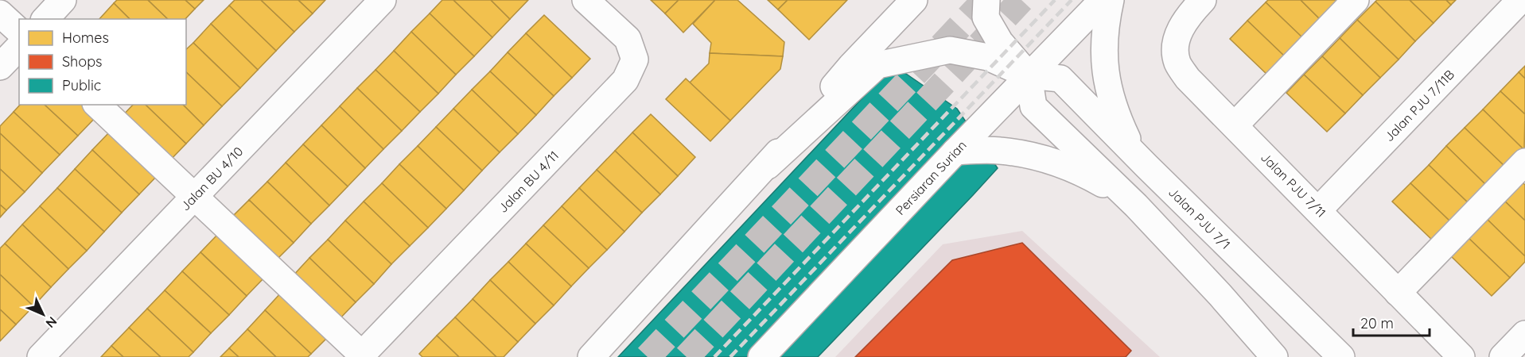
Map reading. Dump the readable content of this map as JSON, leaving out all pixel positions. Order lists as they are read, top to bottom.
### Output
{
  "streets": {
    "street": [
      "Jalan PJU 7/11B",
      "Persiaran Surian",
      "Jalan BU 4/10",
      "Jalan BU 4/11",
      "Jalan PJU 7/11",
      "Jalan PJU 7/1"
    ]
  },
  "crossings": [
    ["Jalan PJU 7/11B", "Jalan PJU 7/11"],
    ["Persiaran Surian", "Jalan PJU 7/1"]
  ],
  "legend": ["Homes", "Shops", "Public"],
  "scale_bar": "20 m",
  "north": "bottom right"
}
